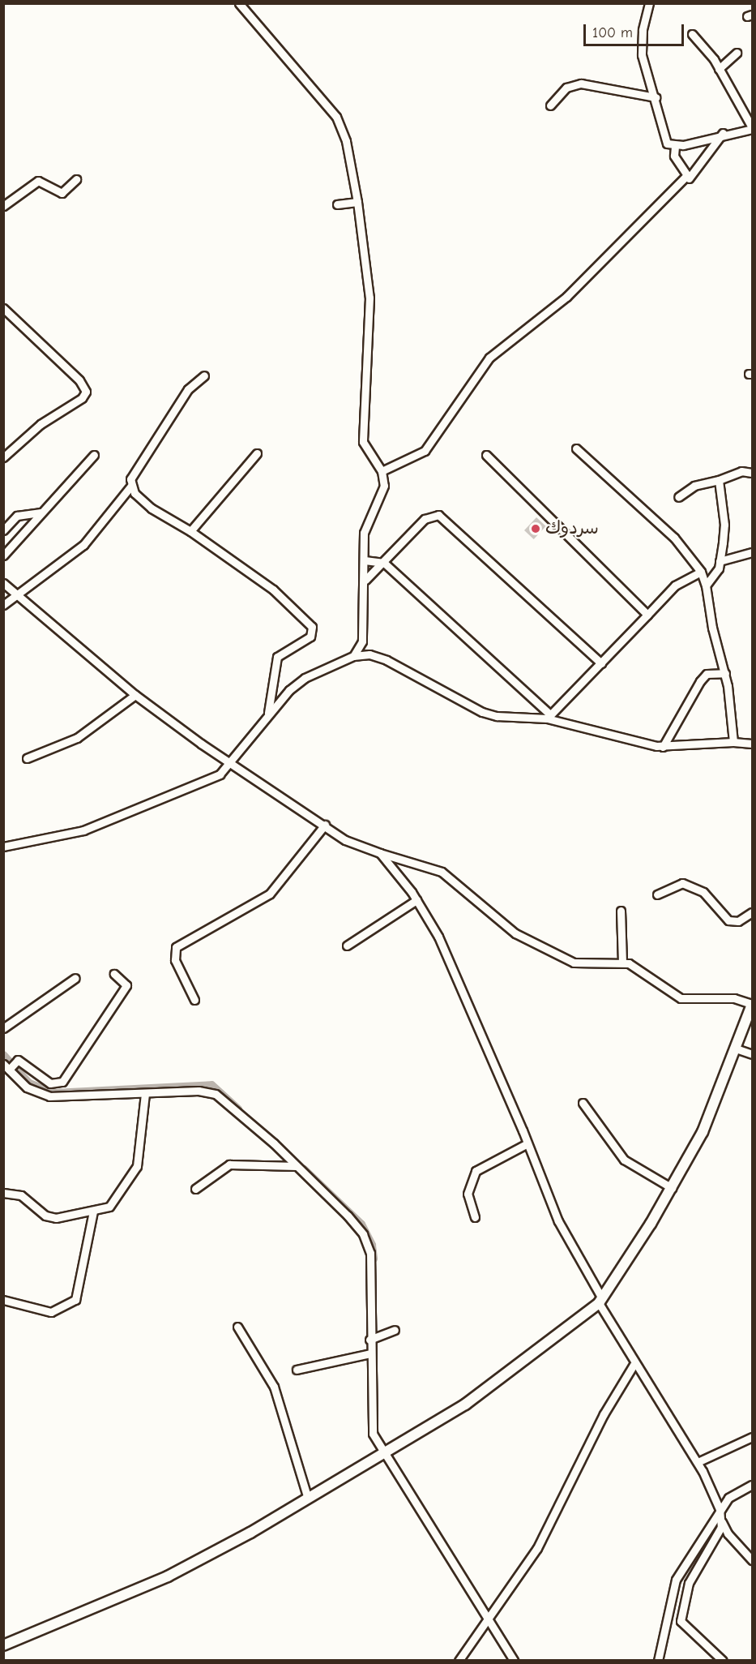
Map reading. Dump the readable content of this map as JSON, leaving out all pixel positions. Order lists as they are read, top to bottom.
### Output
{
  "places": ["سردوك"],
  "scale_bar": "100 m"
}
